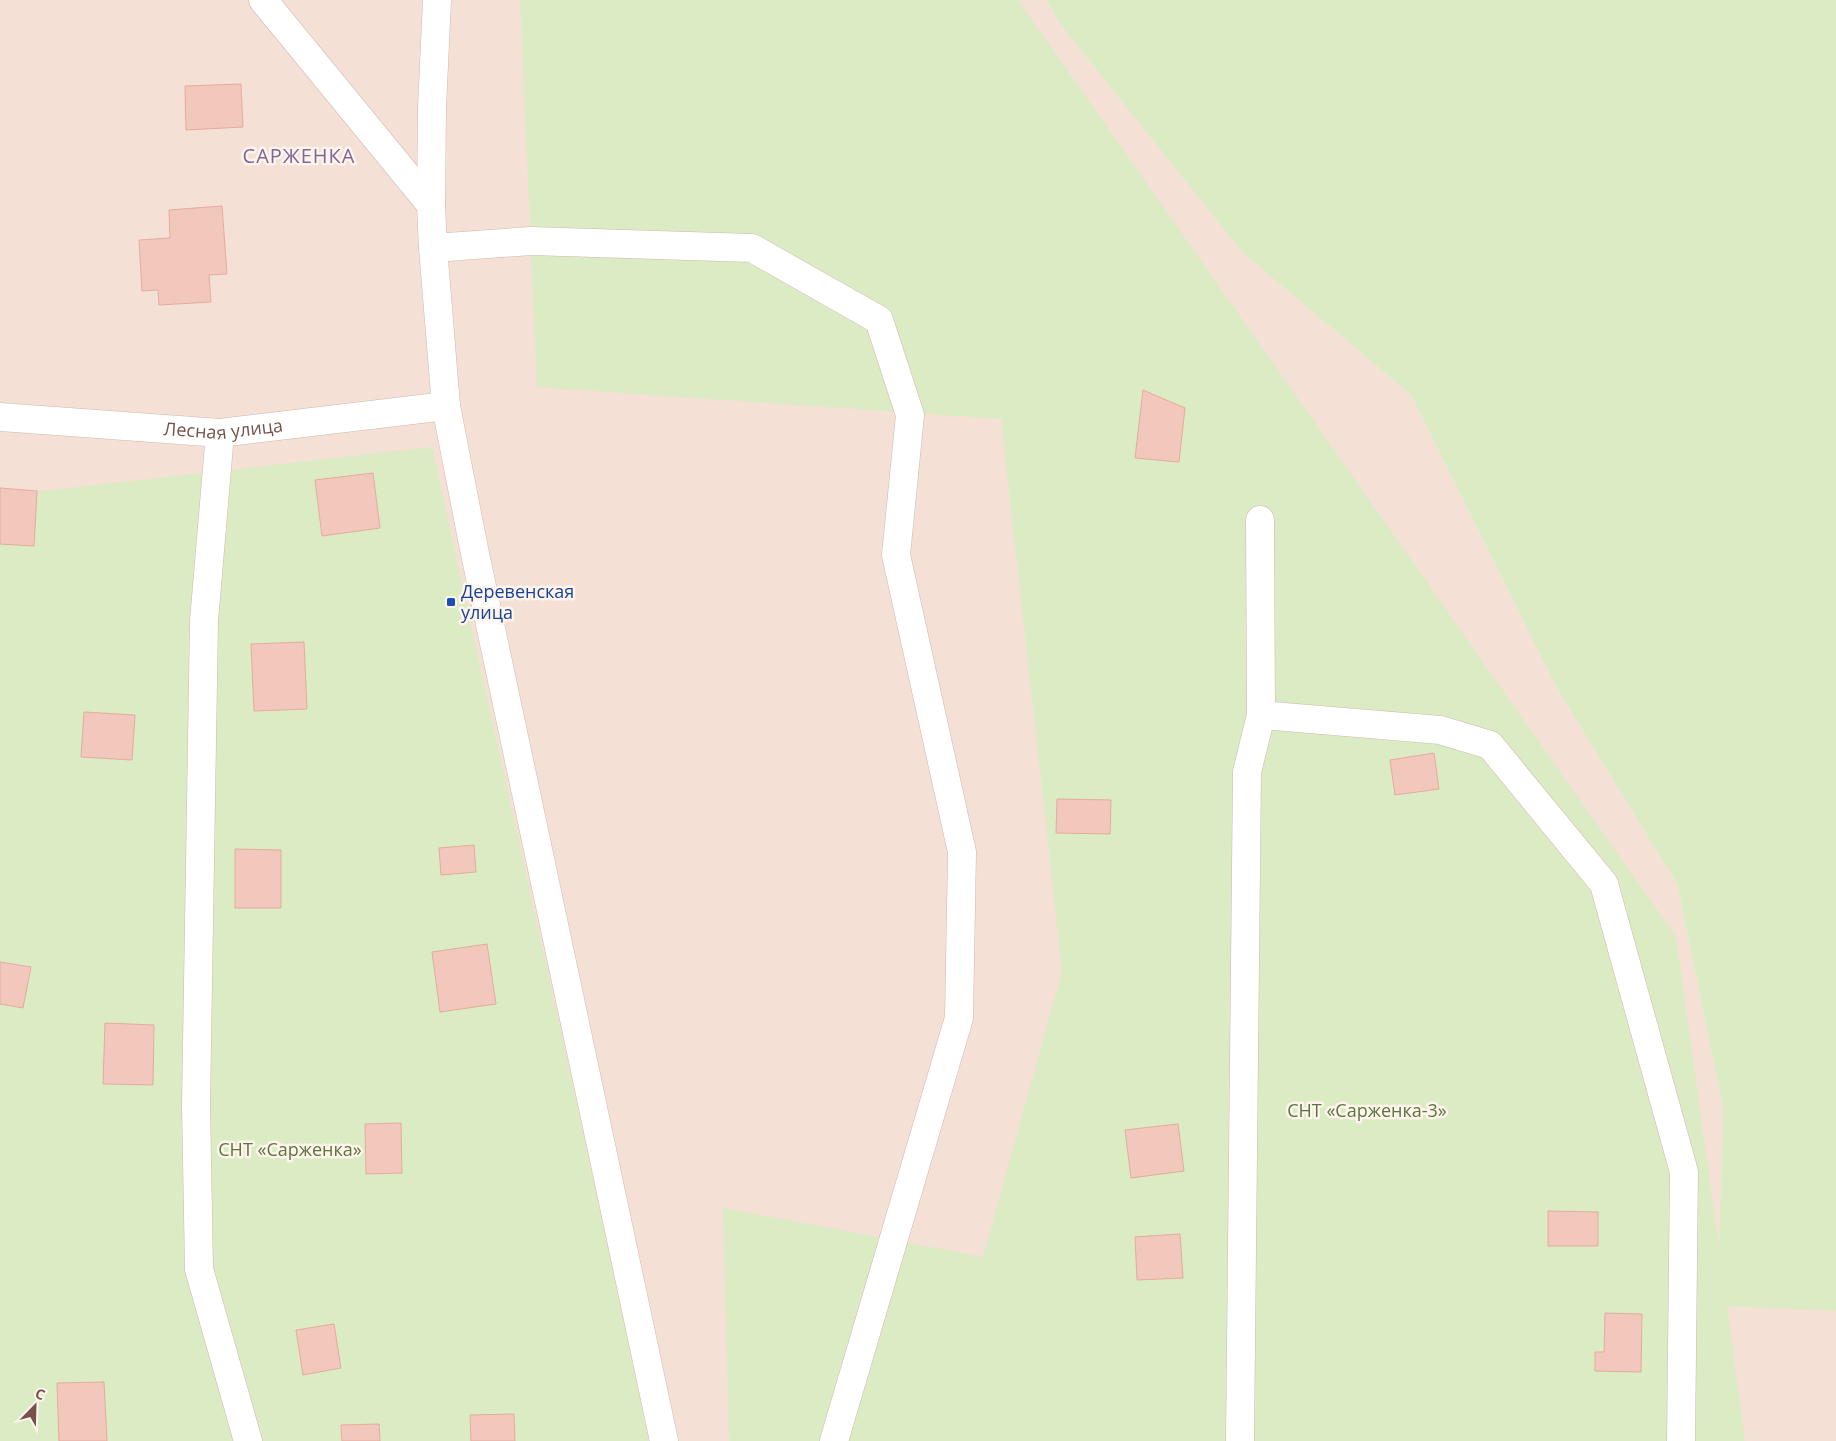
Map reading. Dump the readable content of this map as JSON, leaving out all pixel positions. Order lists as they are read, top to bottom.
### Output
{
  "streets": {
    "street": ["Лесная улица"]
  },
  "districts": ["САРЖЕНКА"],
  "parks": ["СНТ «Сарженка-3»", "СНТ «Сарженка»"],
  "places": {
    "transit": ["Деревенская улица"]
  },
  "north": "top right"
}
